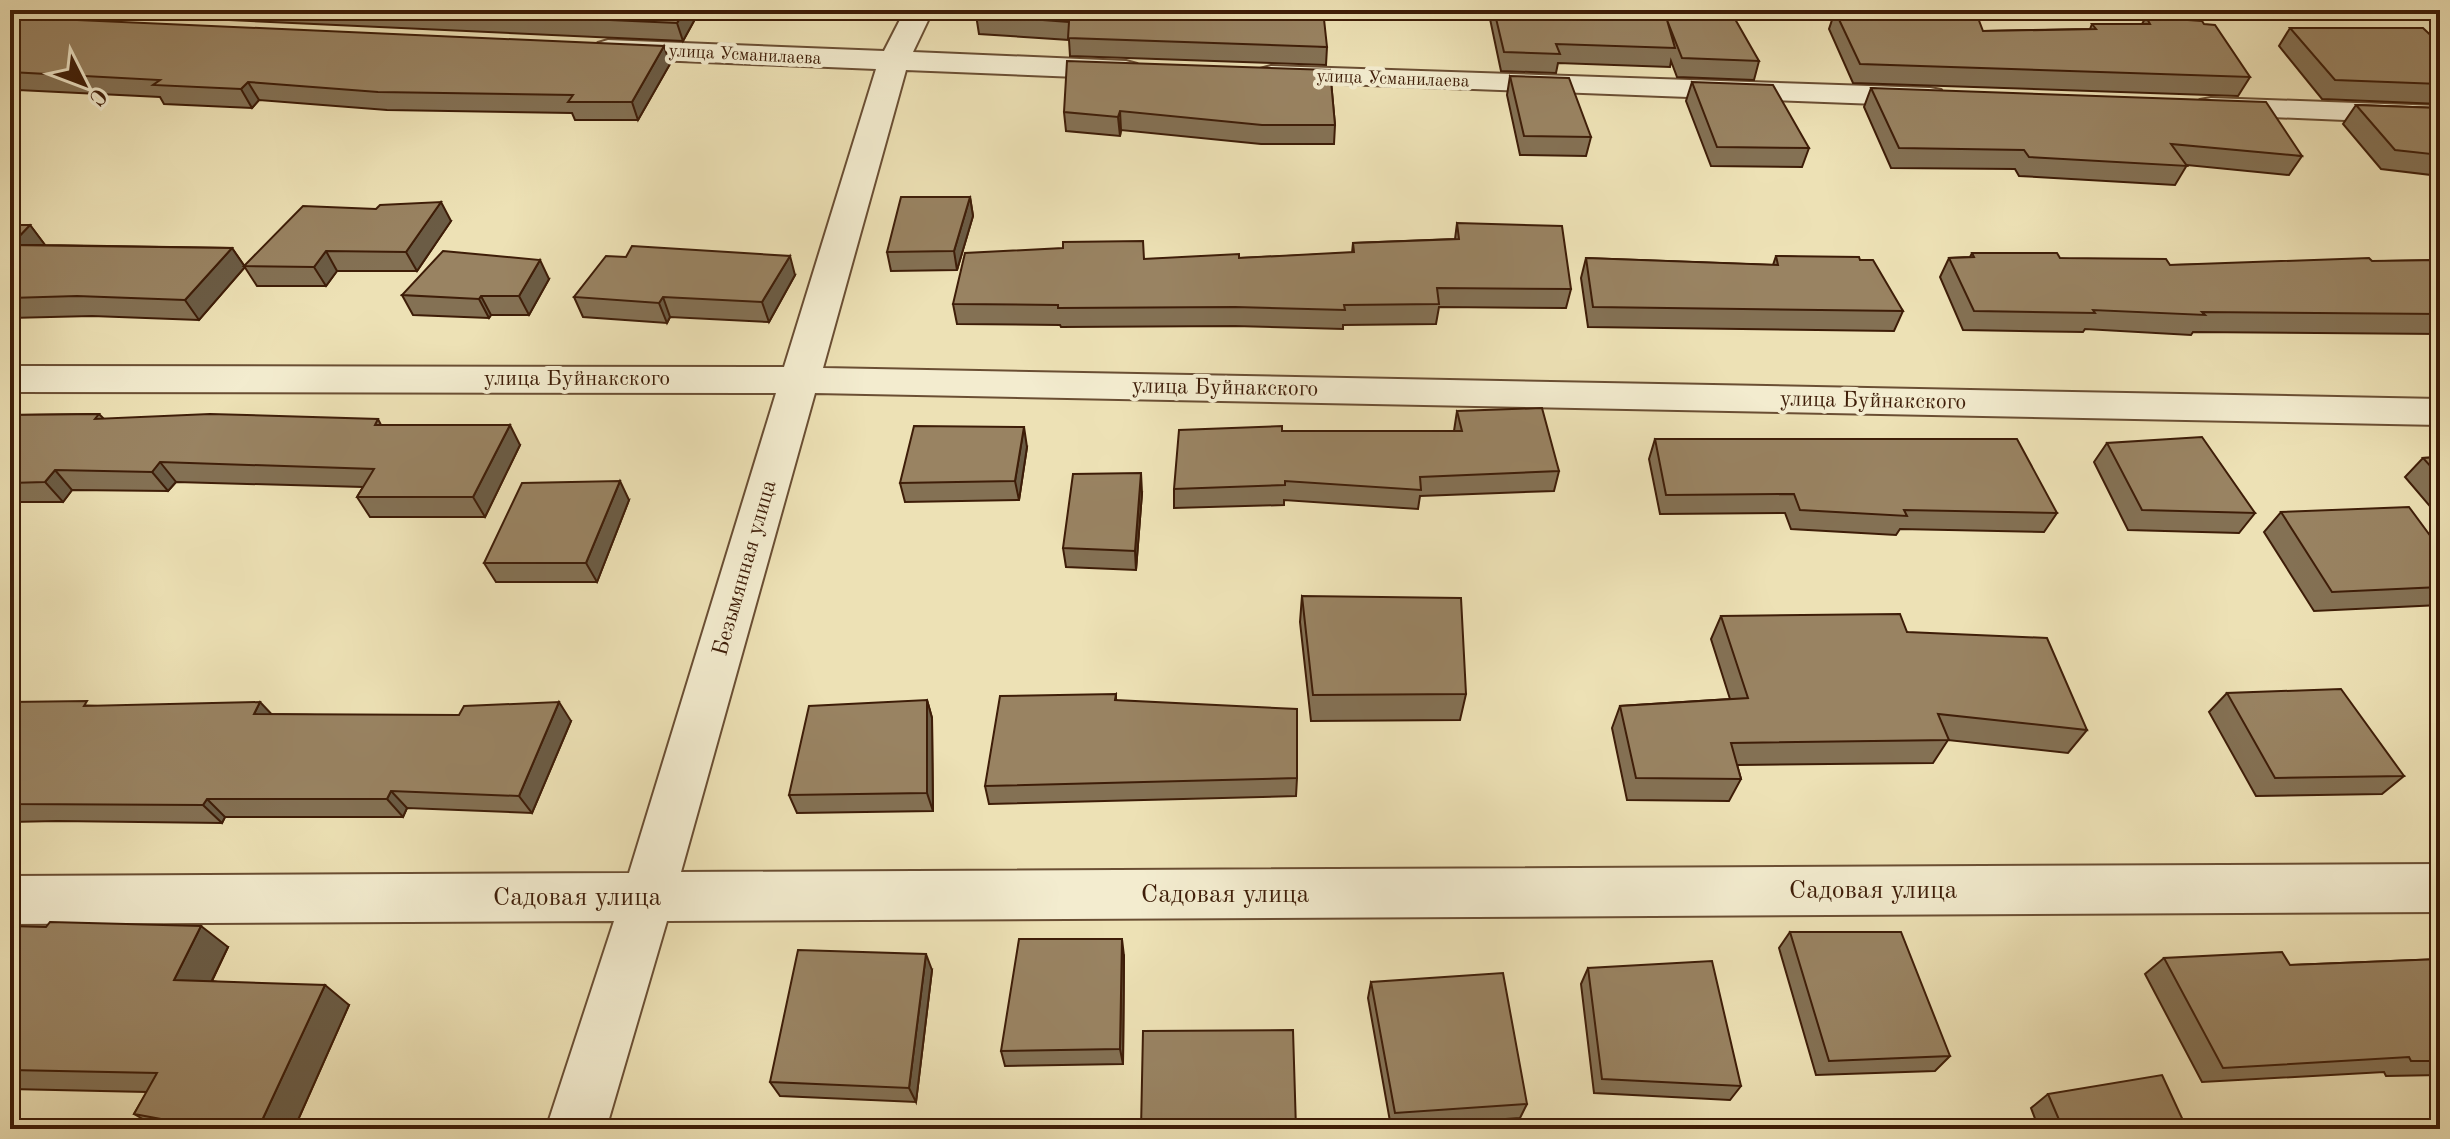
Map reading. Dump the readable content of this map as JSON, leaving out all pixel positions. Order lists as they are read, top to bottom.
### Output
{
  "streets": {
    "street": [
      "улица Усманилаева",
      "улица Буйнакского",
      "Безымянная улица",
      "Садовая улица"
    ]
  },
  "crossings": [
    ["улица Усманилаева", "Безымянная улица"],
    ["улица Буйнакского", "Безымянная улица"],
    ["Безымянная улица", "Садовая улица"]
  ],
  "north": "bottom right"
}
